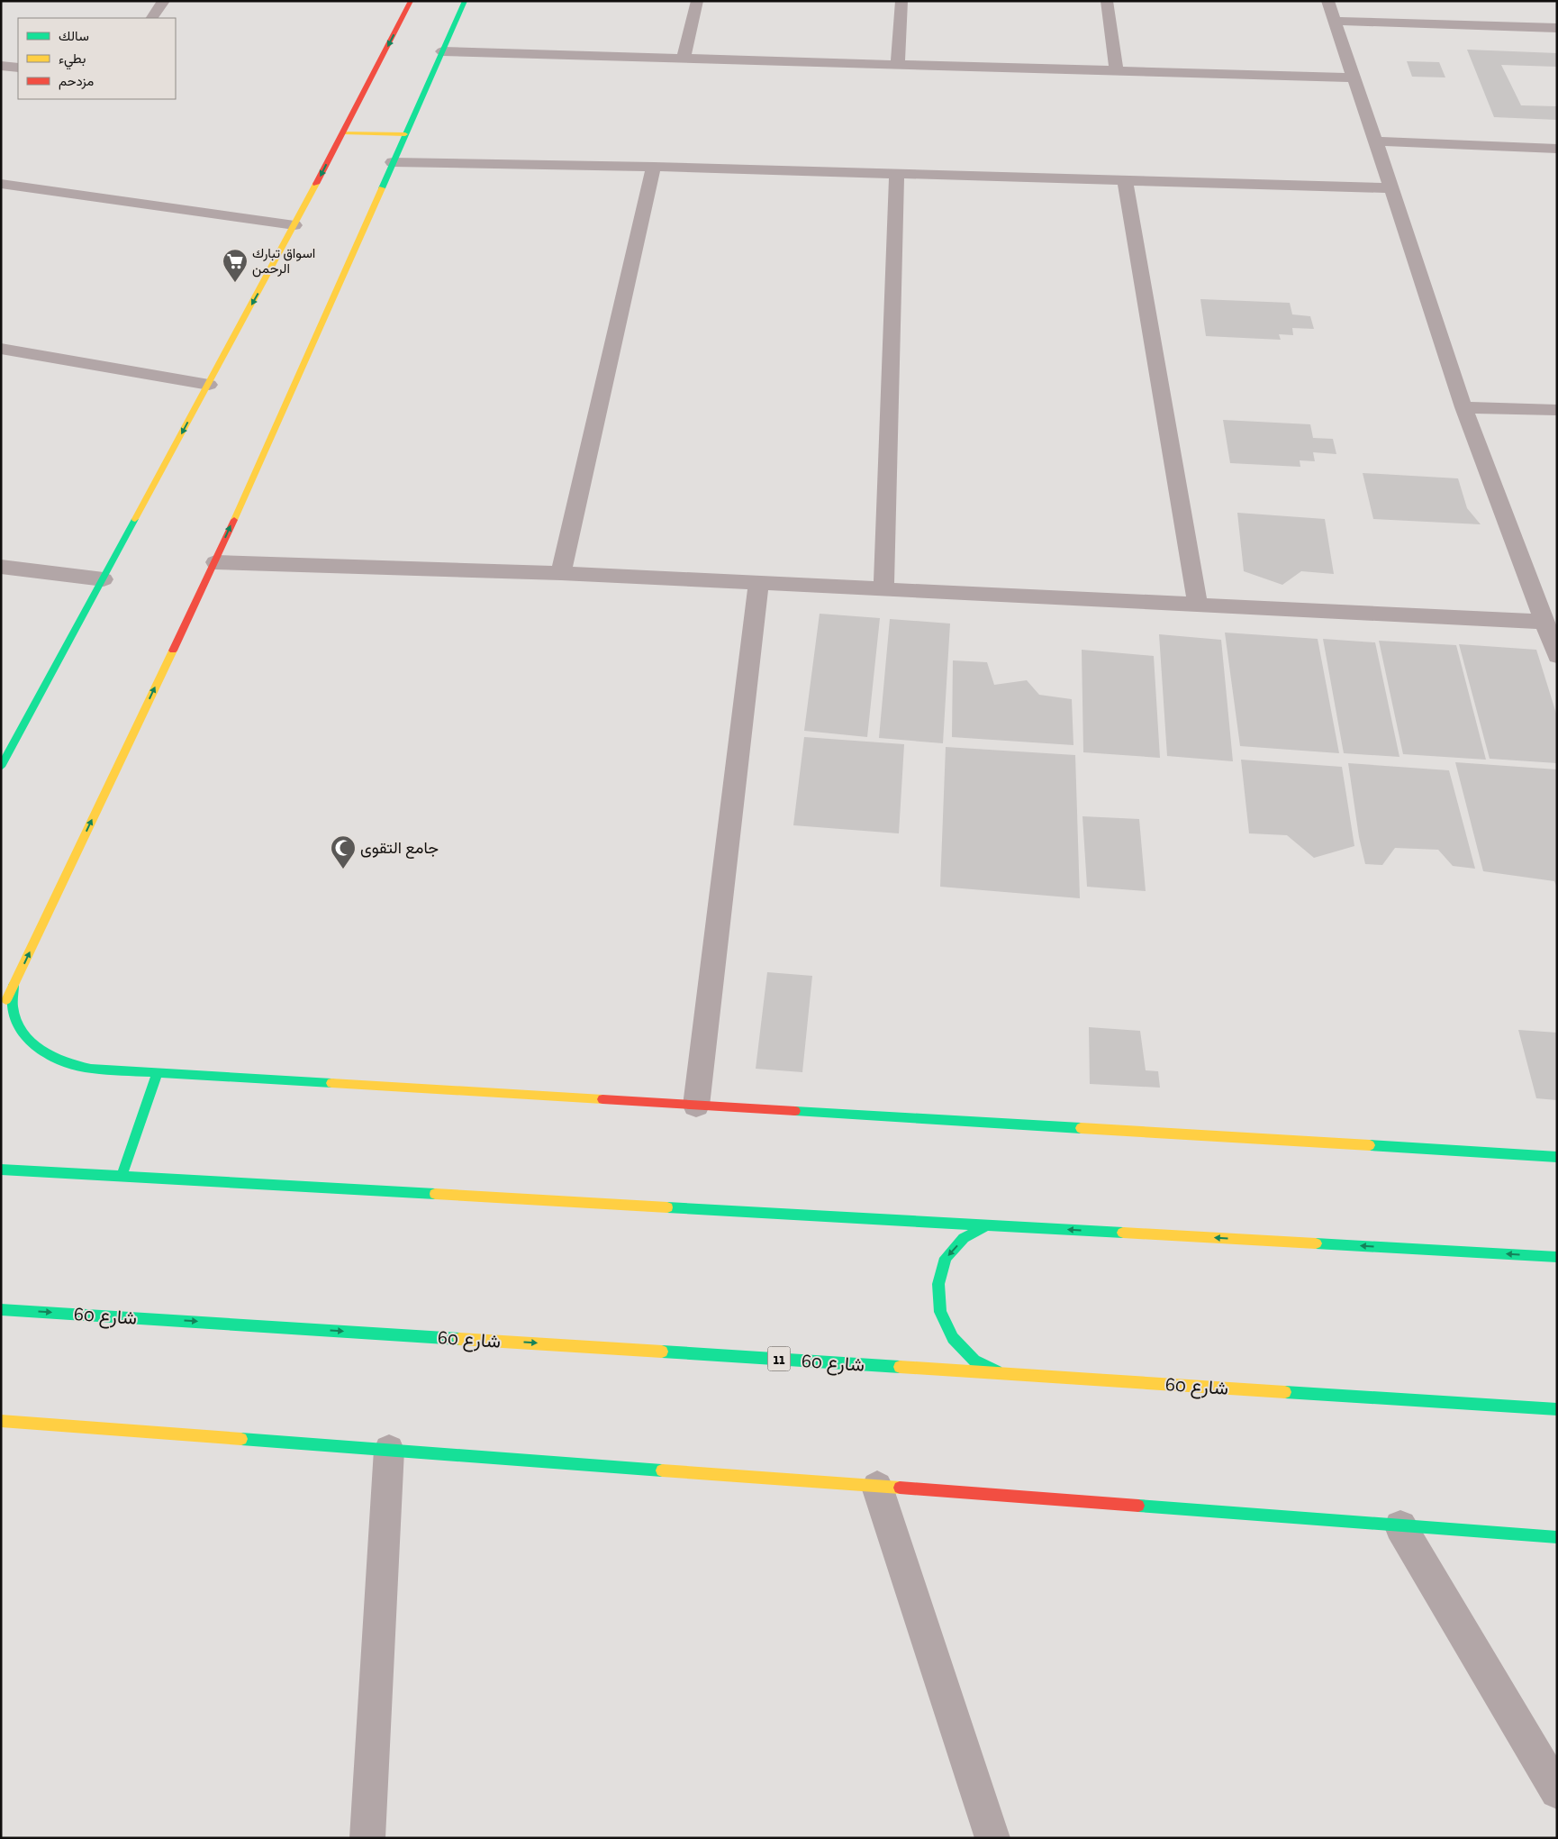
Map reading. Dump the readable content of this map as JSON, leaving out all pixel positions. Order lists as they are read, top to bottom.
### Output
{
  "streets": {
    "main road": ["شارع 60", "11"]
  },
  "one_way": ["شارع 60"],
  "places": {
    "supermarket": ["اسواق تبارك الرحمن"],
    "mosque": ["جامع التقوى"]
  },
  "legend": ["سالك", "بطيء", "مزدحم"]
}
